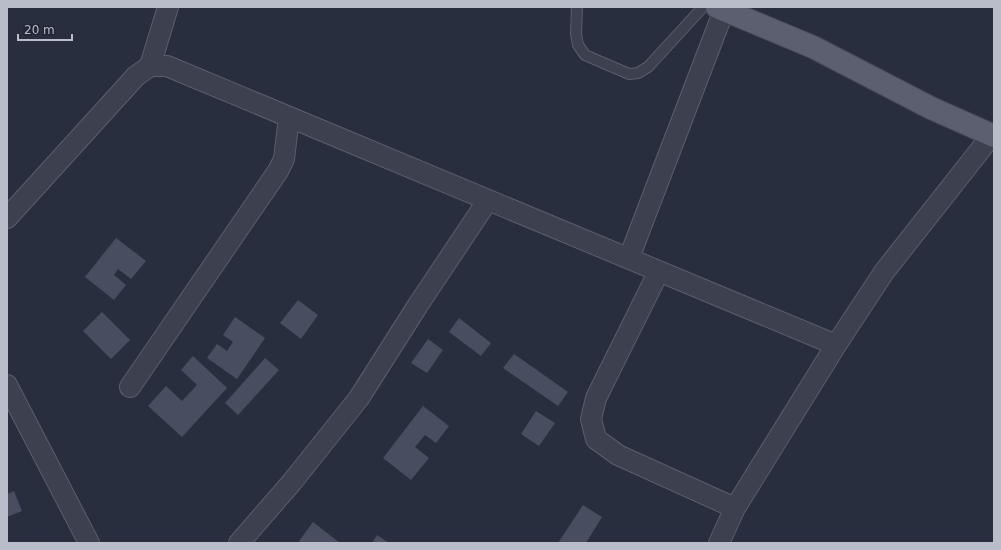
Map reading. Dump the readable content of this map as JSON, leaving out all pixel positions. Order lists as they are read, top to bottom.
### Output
{
  "scale_bar": "20 m"
}
